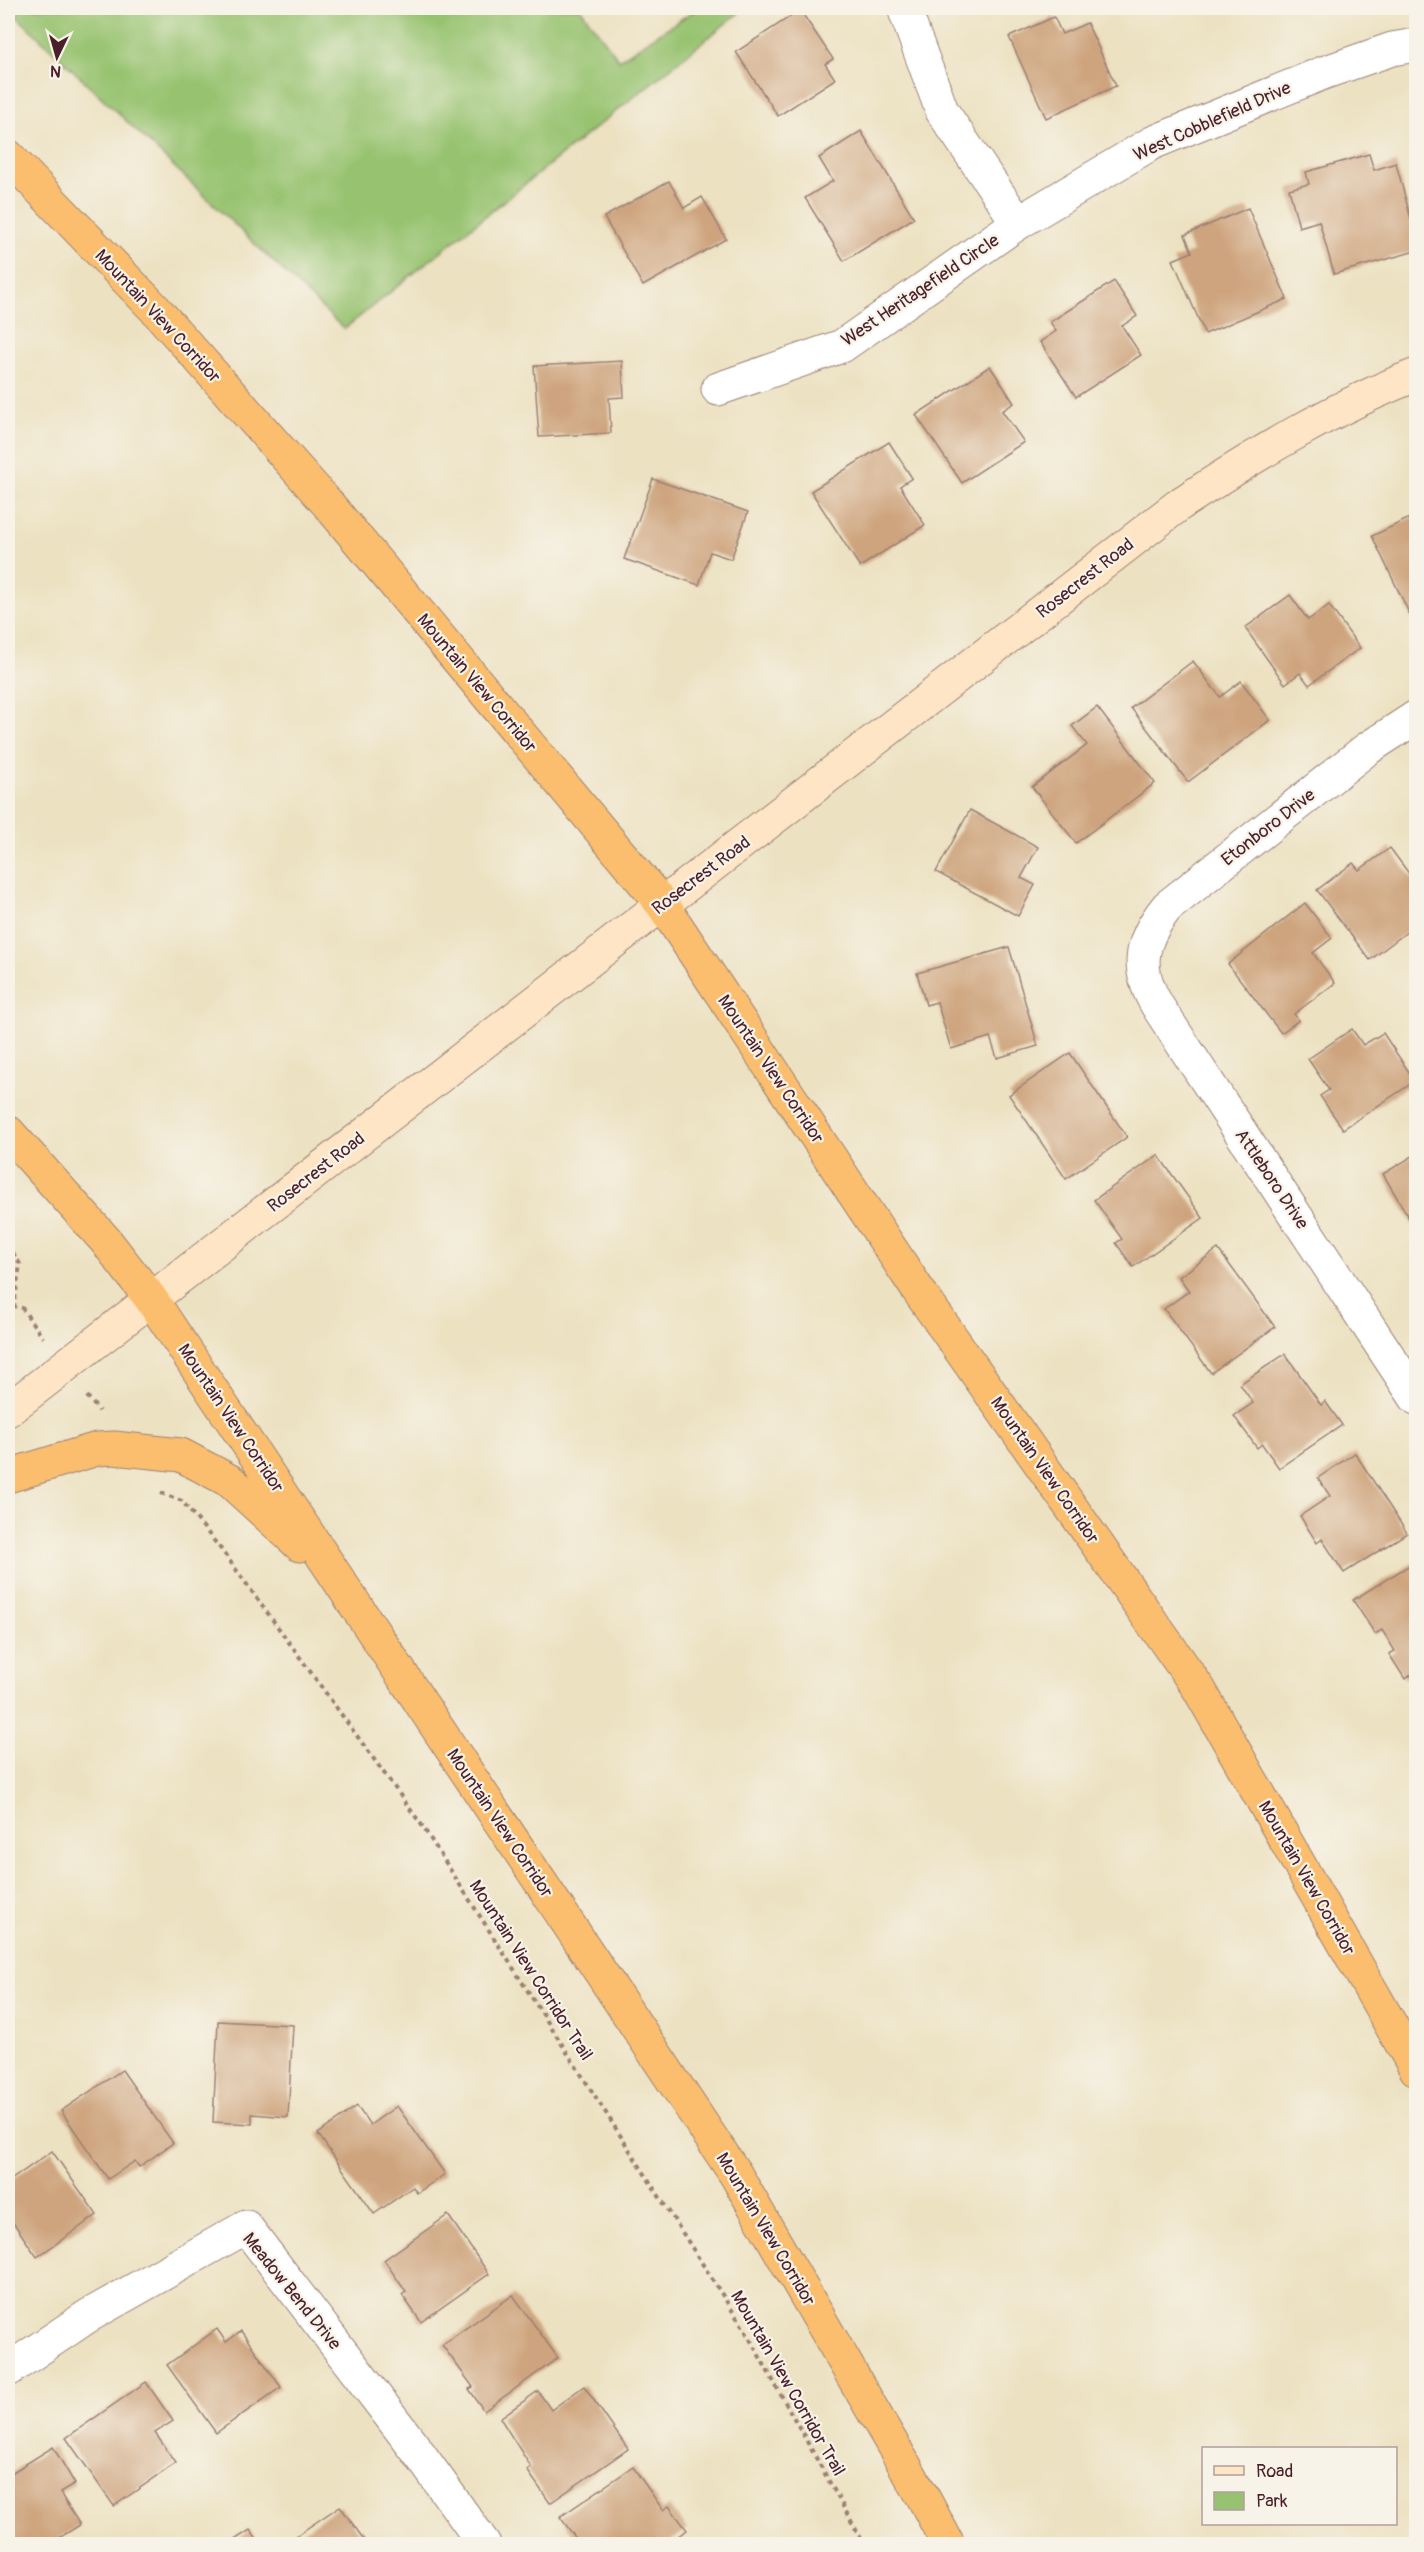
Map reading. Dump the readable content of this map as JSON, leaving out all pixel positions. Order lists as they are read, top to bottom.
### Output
{
  "streets": {
    "highway": ["Mountain View Corridor"],
    "main road": ["Rosecrest Road"],
    "street": [
      "West Cobblefield Drive",
      "West Heritagefield Circle",
      "Etonboro Drive",
      "Attleboro Drive",
      "Meadow Bend Drive"
    ],
    "path": ["Mountain View Corridor Trail"]
  },
  "crossings": [
    ["West Cobblefield Drive", "West Heritagefield Circle"],
    ["Mountain View Corridor", "Rosecrest Road"],
    ["Etonboro Drive", "Attleboro Drive"]
  ],
  "legend": ["Road", "Park"],
  "north": "bottom"
}
